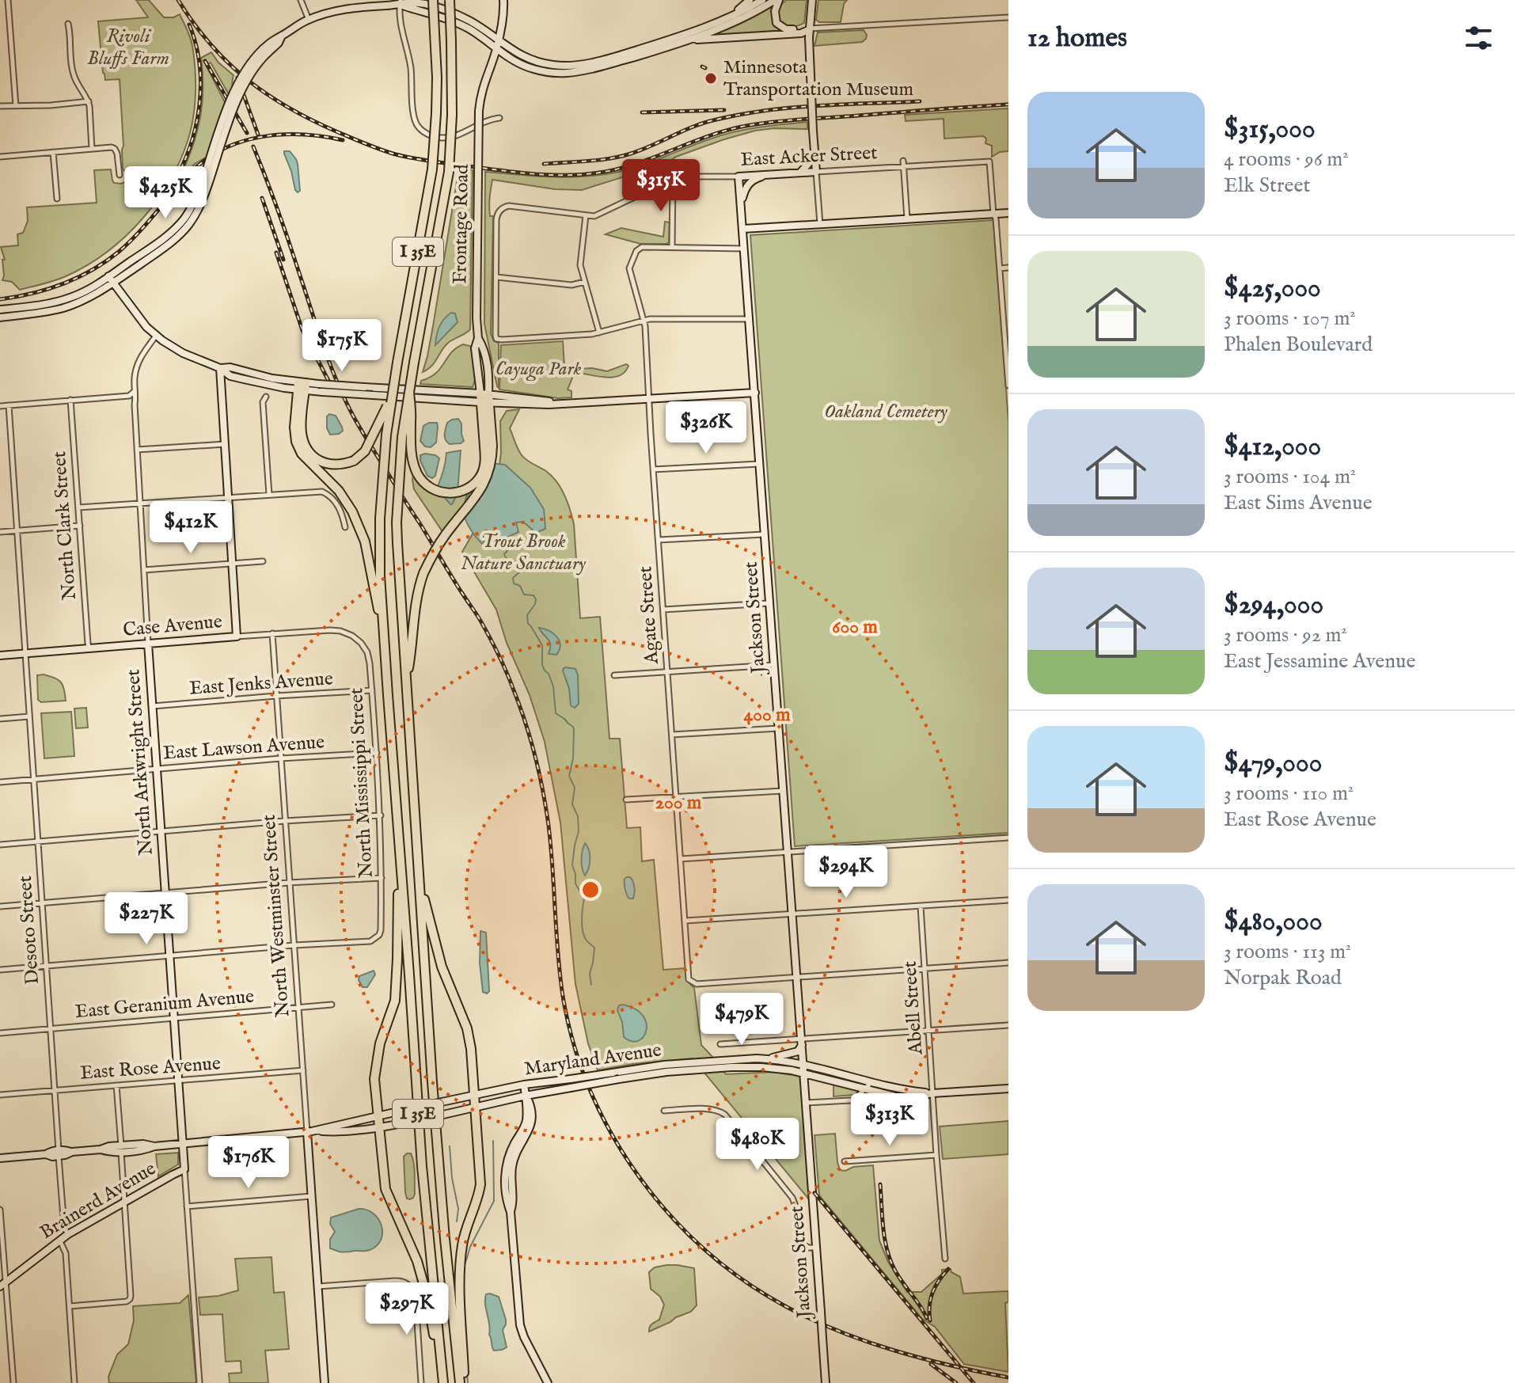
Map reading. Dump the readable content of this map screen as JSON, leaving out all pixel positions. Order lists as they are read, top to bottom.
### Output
{
  "streets": {
    "highway": ["I 35E"],
    "street": [
      "East Acker Street",
      "Frontage Road",
      "North Clark Street",
      "Agate Street",
      "Jackson Street",
      "Case Avenue",
      "East Jenks Avenue",
      "East Lawson Avenue",
      "North Arkwright Street",
      "North Mississippi Street",
      "North Westminster Street",
      "Desoto Street",
      "East Geranium Avenue",
      "Abell Street",
      "Maryland Avenue",
      "East Rose Avenue",
      "Brainerd Avenue"
    ]
  },
  "crossings": [
    ["East Acker Street", "Jackson Street"],
    ["North Clark Street", "Case Avenue"],
    ["Agate Street", "Jackson Street"],
    ["Jackson Street", "Maryland Avenue"],
    ["Case Avenue", "North Arkwright Street"],
    ["Case Avenue", "North Mississippi Street"],
    ["Case Avenue", "North Westminster Street"],
    ["Case Avenue", "Desoto Street"],
    ["East Jenks Avenue", "North Arkwright Street"],
    ["East Jenks Avenue", "North Mississippi Street"],
    ["East Jenks Avenue", "North Westminster Street"],
    ["East Lawson Avenue", "North Arkwright Street"],
    ["East Lawson Avenue", "North Mississippi Street"],
    ["East Lawson Avenue", "North Westminster Street"],
    ["East Lawson Avenue", "Desoto Street"],
    ["North Arkwright Street", "East Geranium Avenue"],
    ["North Arkwright Street", "East Rose Avenue"],
    ["North Arkwright Street", "Brainerd Avenue"],
    ["North Mississippi Street", "North Westminster Street"],
    ["North Westminster Street", "East Geranium Avenue"],
    ["North Westminster Street", "East Rose Avenue"],
    ["Desoto Street", "East Geranium Avenue"],
    ["Desoto Street", "East Rose Avenue"],
    ["Desoto Street", "Brainerd Avenue"],
    ["Abell Street", "Maryland Avenue"]
  ],
  "parks": [
    "Rivoli Bluffs Farm",
    "Cayuga Park",
    "Oakland Cemetery",
    "Trout Brook Nature Sanctuary"
  ],
  "places": ["Minnesota Transportation Museum"],
  "page": {
    "heading": "12 homes",
    "list": [
      {
        "name": "$315,000",
        "note": "4 rooms · 96 m² · Elk Street"
      },
      {
        "name": "$425,000",
        "note": "3 rooms · 107 m² · Phalen Boulevard"
      },
      {
        "name": "$412,000",
        "note": "3 rooms · 104 m² · East Sims Avenue"
      },
      {
        "name": "$294,000",
        "note": "3 rooms · 92 m² · East Jessamine Avenue"
      },
      {
        "name": "$479,000",
        "note": "3 rooms · 110 m² · East Rose Avenue"
      },
      {
        "name": "$480,000",
        "note": "3 rooms · 113 m² · Norpak Road"
      }
    ],
    "price": [
      "$315K",
      "$425K",
      "$175K",
      "$326K",
      "$412K",
      "$294K",
      "$227K",
      "$479K",
      "$313K",
      "$480K",
      "$176K",
      "$297K"
    ]
  },
  "rings": ["600 m", "400 m", "200 m"]
}
